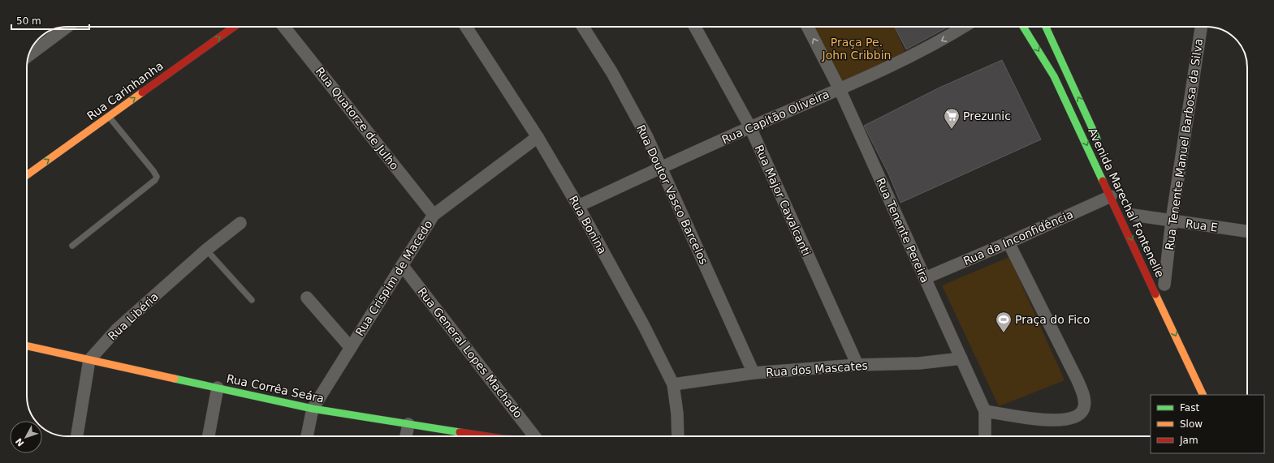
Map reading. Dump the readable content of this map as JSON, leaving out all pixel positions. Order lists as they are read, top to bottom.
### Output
{
  "streets": {
    "street": [
      "Rua Carinhanha",
      "Rua Capitão Oliveira",
      "Rua Quatorze de Julho",
      "Rua Tenente Manuel Barbosa da Silva",
      "Rua Doutor Vasco Barcelos",
      "Rua Major Cavalcanti",
      "Avenida Marechal Fontenelle",
      "Rua Bonina",
      "Rua E",
      "Rua Tenente Pereira",
      "Rua da Inconfidência",
      "Rua Crispim de Macedo",
      "Rua Libéria",
      "Rua General Lopes Machado",
      "Rua dos Mascates",
      "Rua Corrêa Seára"
    ]
  },
  "crossings": [
    ["Rua Capitão Oliveira", "Rua Doutor Vasco Barcelos"],
    ["Rua Capitão Oliveira", "Rua Major Cavalcanti"],
    ["Rua Capitão Oliveira", "Rua Bonina"],
    ["Rua Capitão Oliveira", "Rua Tenente Pereira"],
    ["Rua Quatorze de Julho", "Rua Crispim de Macedo"],
    ["Rua Tenente Manuel Barbosa da Silva", "Avenida Marechal Fontenelle"],
    ["Rua Tenente Manuel Barbosa da Silva", "Rua E"],
    ["Rua Doutor Vasco Barcelos", "Rua dos Mascates"],
    ["Rua Major Cavalcanti", "Rua dos Mascates"],
    ["Avenida Marechal Fontenelle", "Rua da Inconfidência"],
    ["Rua Bonina", "Rua Crispim de Macedo"],
    ["Rua Bonina", "Rua dos Mascates"],
    ["Rua Tenente Pereira", "Rua da Inconfidência"],
    ["Rua Tenente Pereira", "Rua dos Mascates"],
    ["Rua Crispim de Macedo", "Rua General Lopes Machado"],
    ["Rua Crispim de Macedo", "Rua Corrêa Seára"],
    ["Rua Libéria", "Rua Corrêa Seára"]
  ],
  "one_way": ["Rua Carinhanha"],
  "parks": ["Praça Pe. John Cribbin"],
  "places": {
    "supermarket": ["Prezunic"],
    "sports": ["Praça do Fico"]
  },
  "legend": ["Fast", "Slow", "Jam"],
  "scale_bar": "50 m",
  "north": "bottom left"
}
